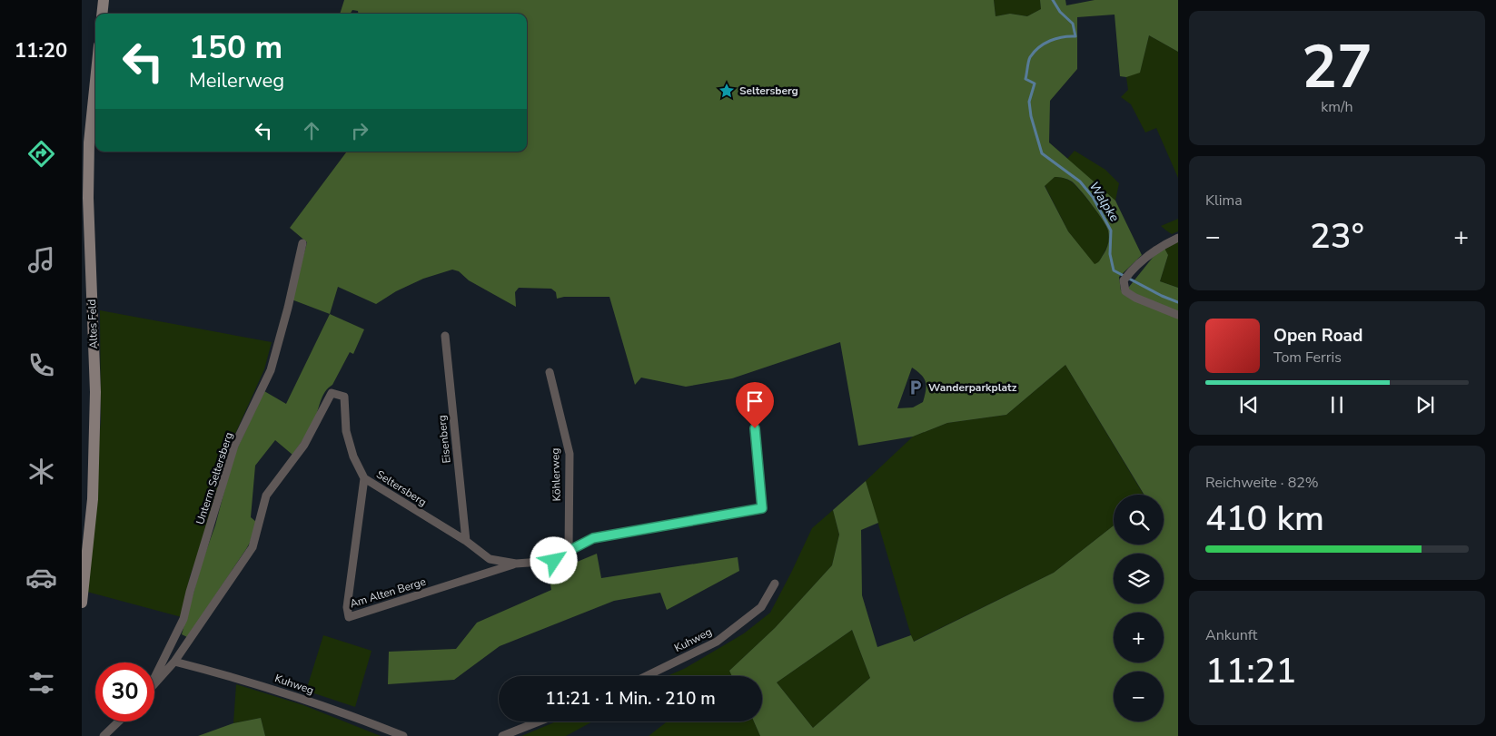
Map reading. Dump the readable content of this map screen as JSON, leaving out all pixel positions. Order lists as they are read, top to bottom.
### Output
{
  "streets": {
    "main road": ["Altes Feld"],
    "street": [
      "Eisenberg",
      "Köhlerweg",
      "Unterm Seltersberg",
      "Seltersberg",
      "Am Alten Berge",
      "Kuhweg"
    ]
  },
  "crossings": [
    ["Eisenberg", "Seltersberg"],
    ["Köhlerweg", "Seltersberg"],
    ["Seltersberg", "Am Alten Berge"],
    ["Seltersberg", "Kuhweg"]
  ],
  "water": ["Walpke"],
  "places": {
    "place": ["Seltersberg"],
    "parking": ["Wanderparkplatz"]
  },
  "page": {
    "tabs": "11:20",
    "tile": [
      ["27", "km/h"],
      "Klima",
      ["Reichweite · 82%", "410 km"],
      ["Ankunft", "11:21"]
    ],
    "turn": ["150 m", "Meilerweg"],
    "heat": ["−", "23°", "+"],
    "song": ["Open Road", "Tom Ferris"],
    "map_buttons": ["+", "−"],
    "limit": "30",
    "trip": "11:21 · 1 Min. · 210 m"
  }
}
